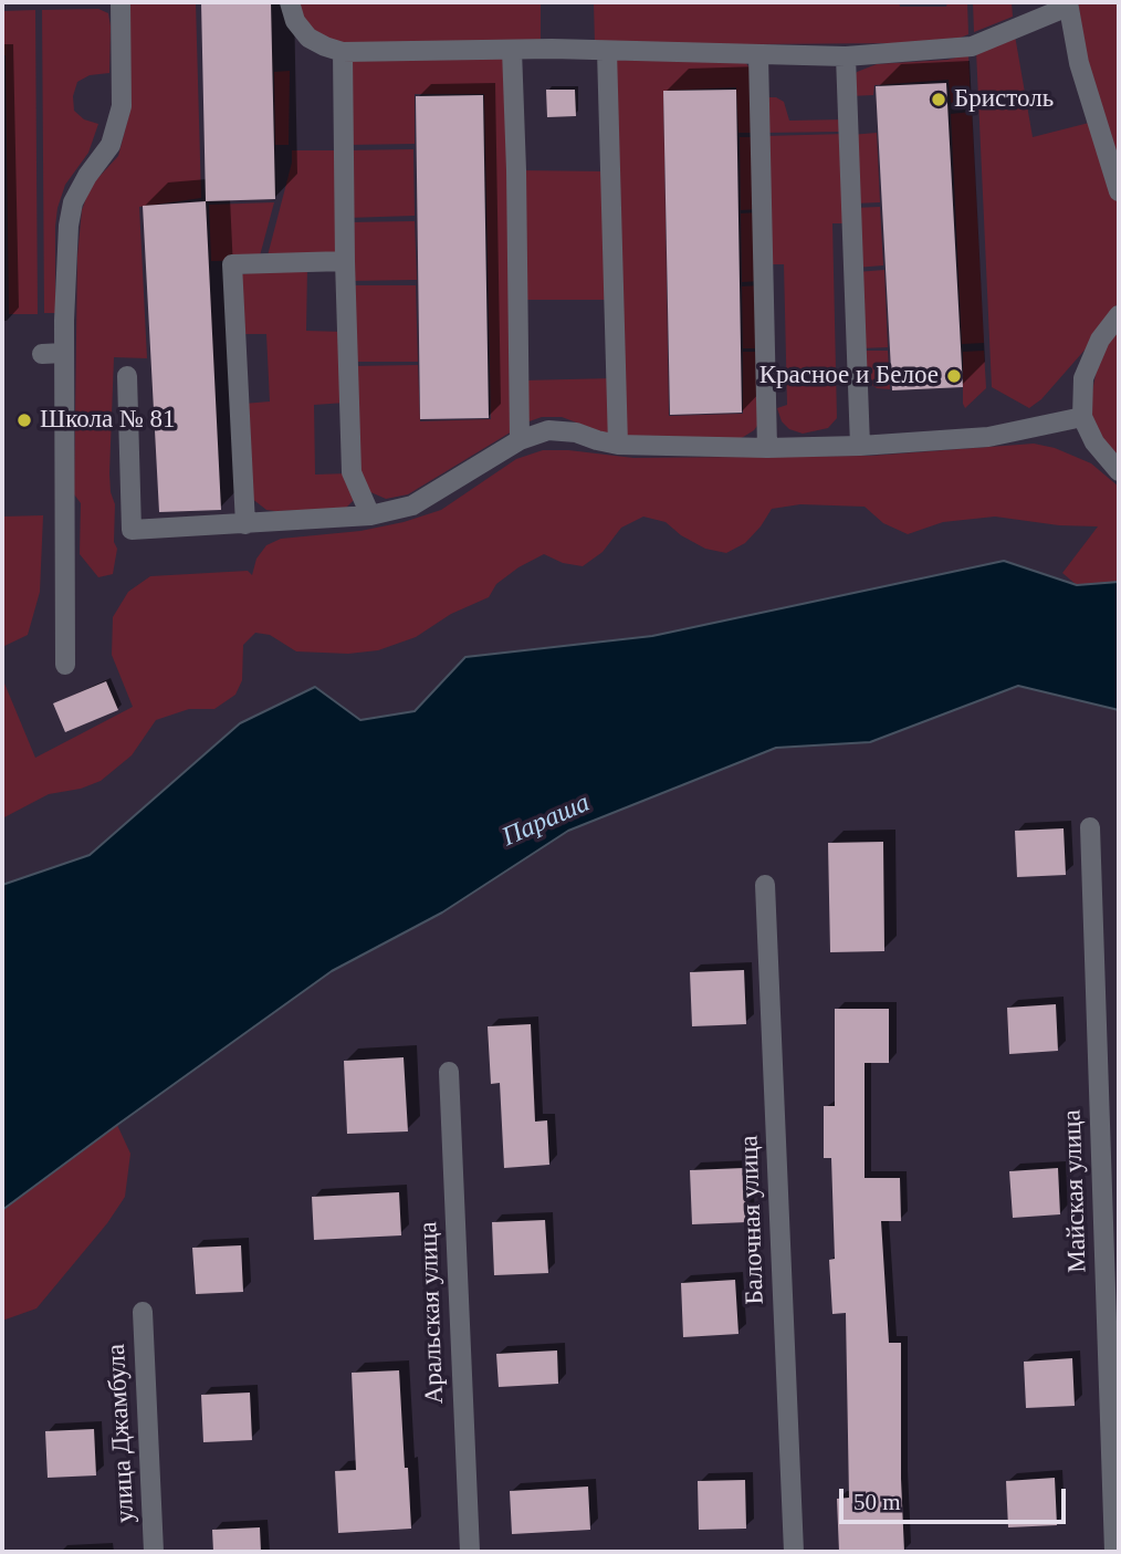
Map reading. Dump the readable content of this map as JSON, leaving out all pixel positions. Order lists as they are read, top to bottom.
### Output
{
  "streets": {
    "street": [
      "Майская улица",
      "Балочная улица",
      "Аральская улица",
      "улица Джамбула"
    ]
  },
  "water": ["Параша"],
  "places": ["Бристоль", "Красное и Белое", "Школа № 81"],
  "scale_bar": "50 m"
}
